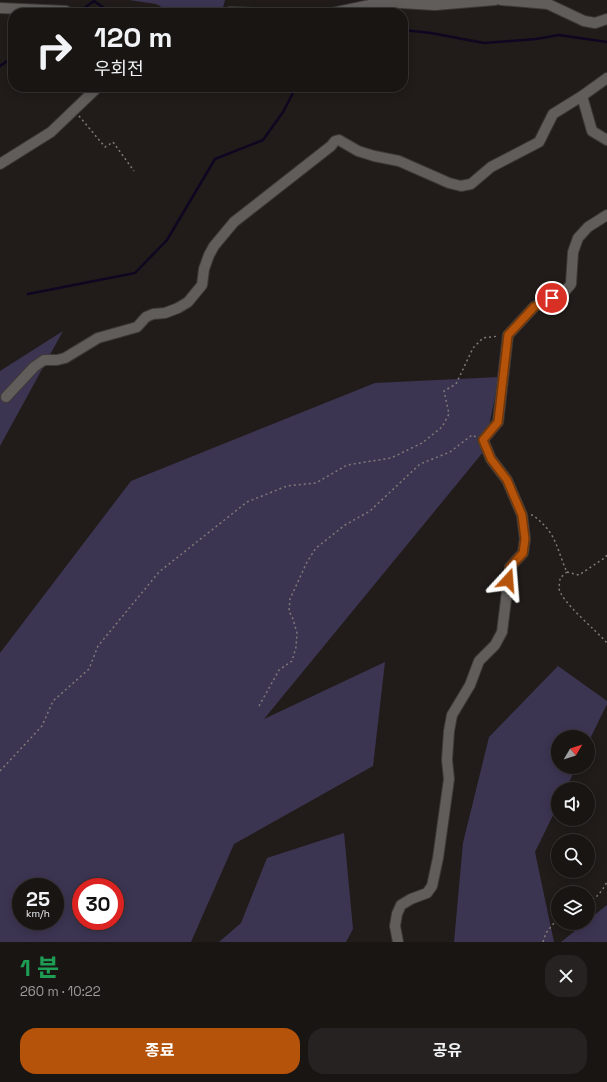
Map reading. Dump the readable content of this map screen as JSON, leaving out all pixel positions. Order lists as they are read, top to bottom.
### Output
{
  "north": "top right",
  "page": {
    "turn": ["120 m", "우회전"],
    "speed": "25 km/h",
    "limit": "30",
    "heading": ["1 분", "260 m · 10:22"],
    "buttons": ["종료", "공유"]
  }
}
